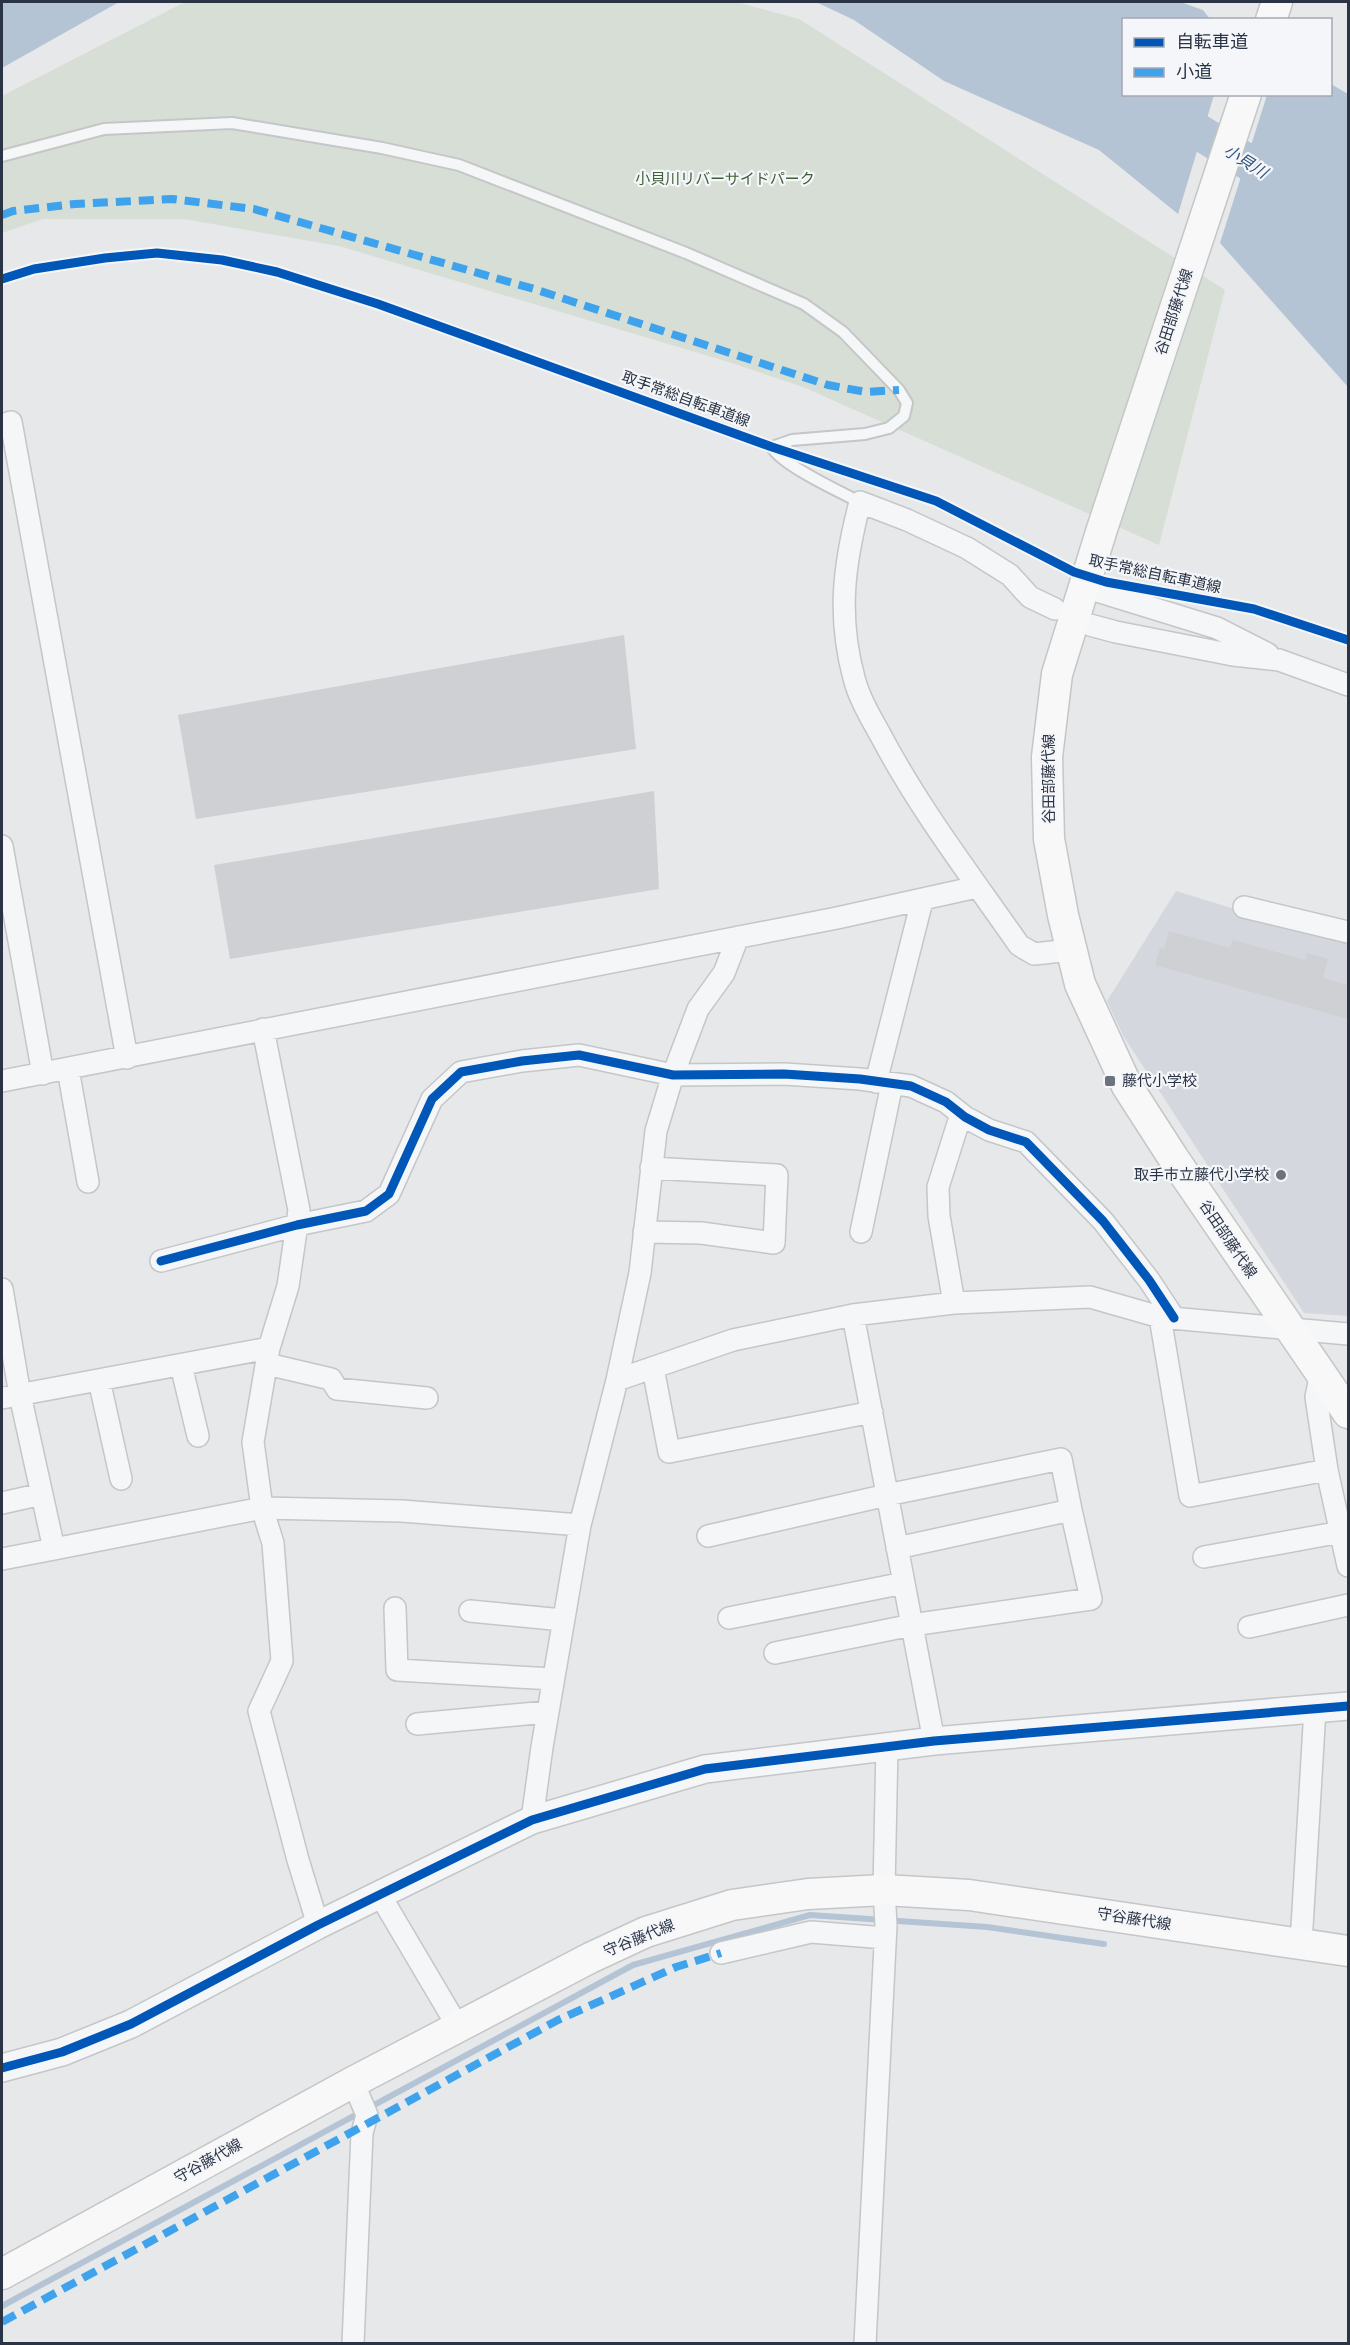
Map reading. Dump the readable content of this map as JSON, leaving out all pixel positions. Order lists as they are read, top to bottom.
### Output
{
  "streets": {
    "main road": ["谷田部藤代線", "守谷藤代線"],
    "cycle path": ["取手常総自転車道線"]
  },
  "water": ["小貝川"],
  "parks": ["小貝川リバーサイドパーク"],
  "places": {
    "transit": ["藤代小学校"],
    "other": ["取手市立藤代小学校"]
  },
  "legend": ["自転車道", "小道"]
}
